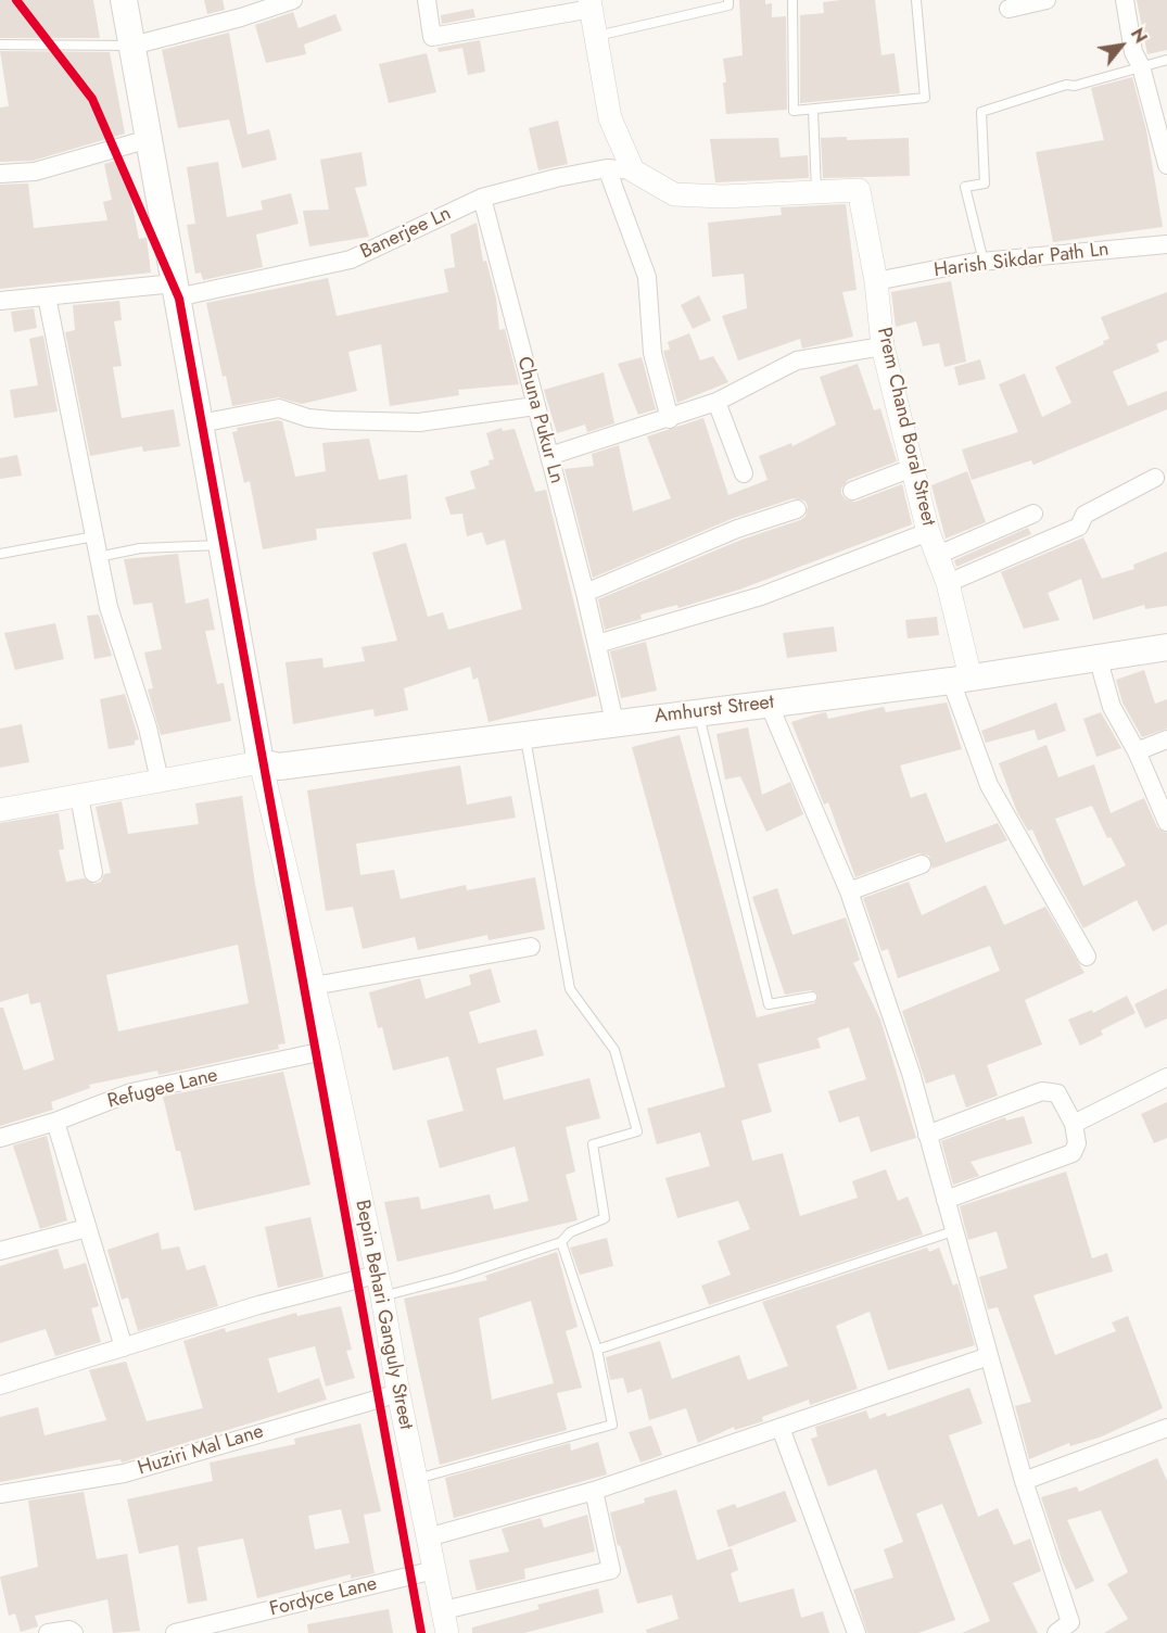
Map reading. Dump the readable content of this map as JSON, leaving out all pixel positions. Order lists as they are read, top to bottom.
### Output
{
  "streets": {
    "main road": ["Amhurst Street", "Bepin Behari Ganguly Street"],
    "street": [
      "Banerjee Ln",
      "Harish Sikdar Path Ln",
      "Chuna Pukur Ln",
      "Prem Chand Boral Street",
      "Refugee Lane",
      "Huziri Mal Lane",
      "Fordyce Lane"
    ]
  },
  "crossings": [
    ["Banerjee Ln", "Chuna Pukur Ln"],
    ["Banerjee Ln", "Prem Chand Boral Street"],
    ["Banerjee Ln", "Bepin Behari Ganguly Street"],
    ["Harish Sikdar Path Ln", "Prem Chand Boral Street"],
    ["Chuna Pukur Ln", "Amhurst Street"],
    ["Prem Chand Boral Street", "Amhurst Street"],
    ["Amhurst Street", "Bepin Behari Ganguly Street"],
    ["Refugee Lane", "Bepin Behari Ganguly Street"],
    ["Bepin Behari Ganguly Street", "Huziri Mal Lane"],
    ["Bepin Behari Ganguly Street", "Fordyce Lane"]
  ],
  "north": "top right"
}
